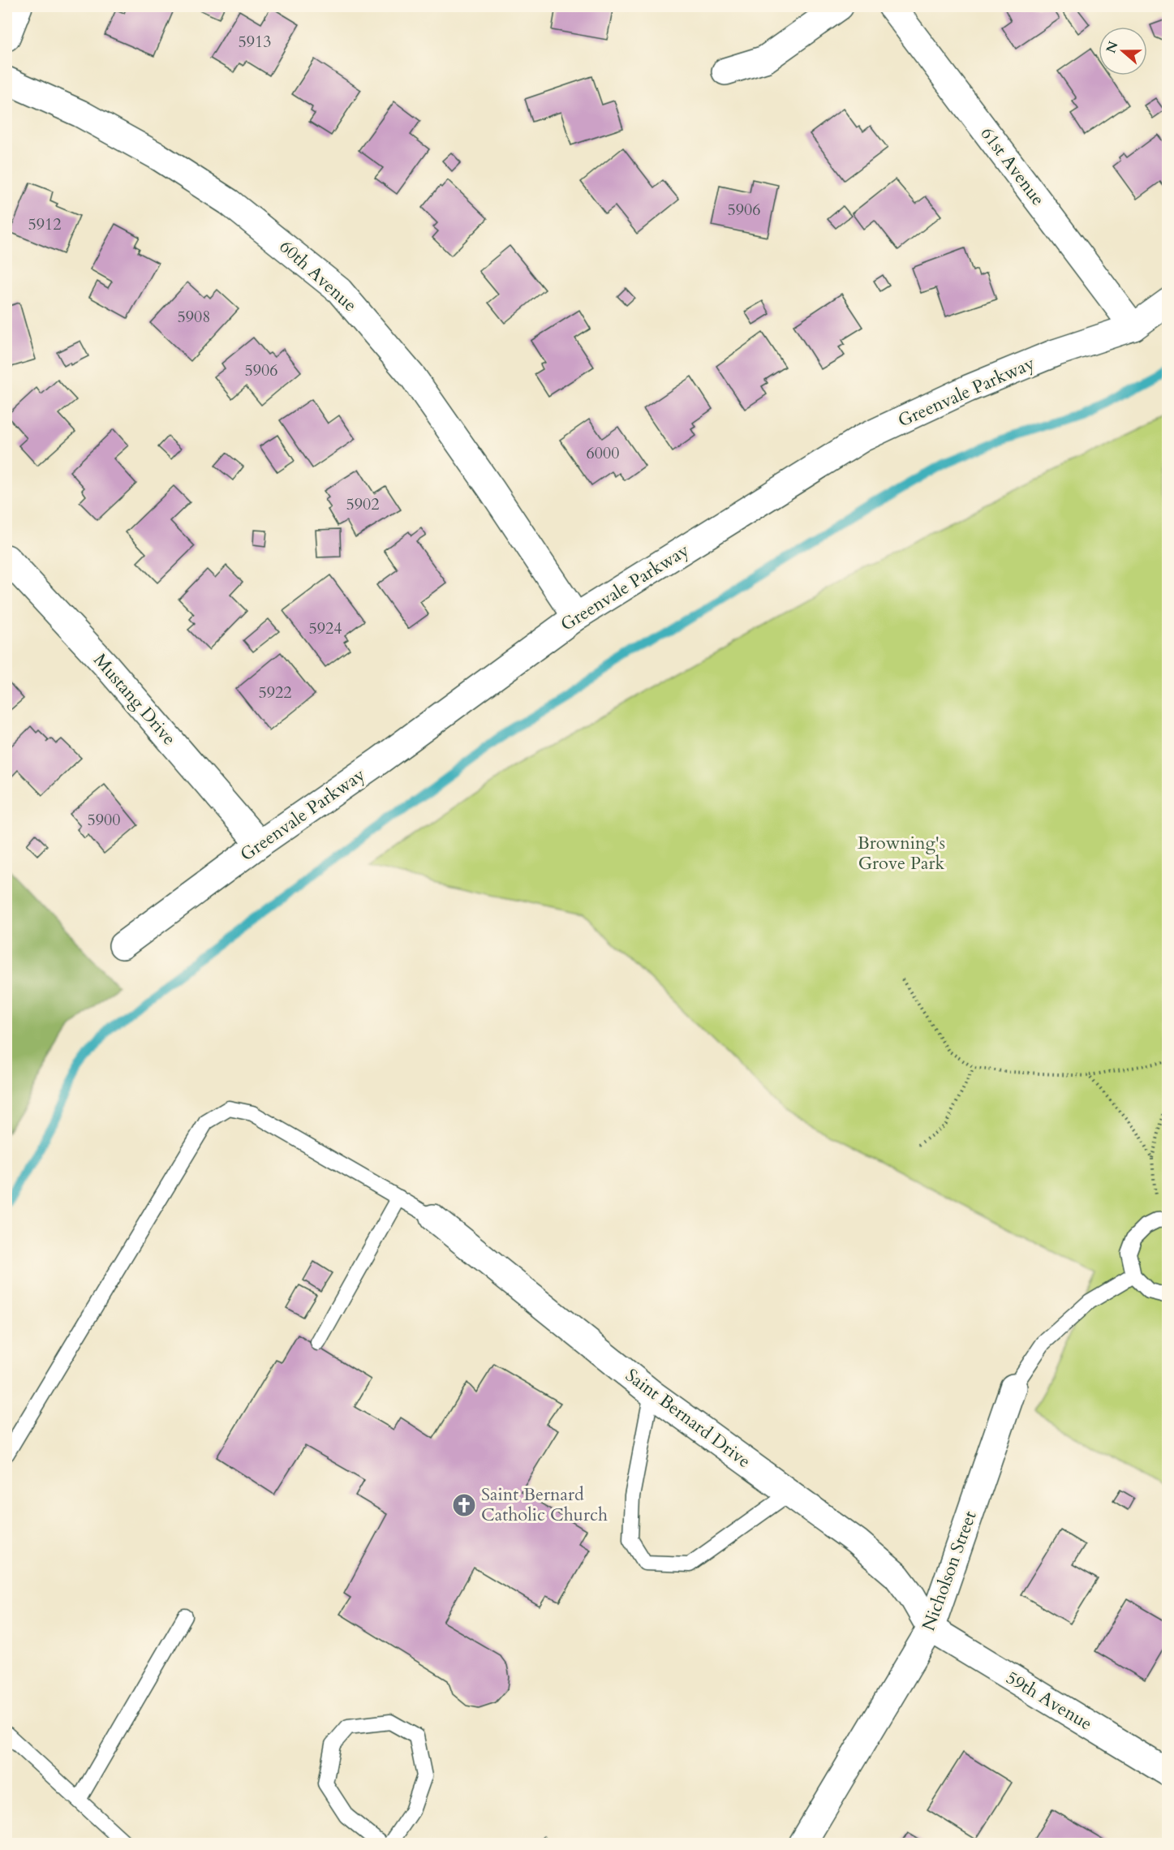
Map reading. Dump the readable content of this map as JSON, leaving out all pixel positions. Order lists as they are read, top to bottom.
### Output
{
  "streets": {
    "street": [
      "61st Avenue",
      "60th Avenue",
      "Greenvale Parkway",
      "Mustang Drive",
      "Saint Bernard Drive",
      "Nicholson Street",
      "59th Avenue"
    ]
  },
  "crossings": [
    ["61st Avenue", "Greenvale Parkway"],
    ["60th Avenue", "Greenvale Parkway"],
    ["Greenvale Parkway", "Mustang Drive"],
    ["Saint Bernard Drive", "Nicholson Street"],
    ["Saint Bernard Drive", "59th Avenue"],
    ["Nicholson Street", "59th Avenue"]
  ],
  "parks": ["Browning's Grove Park"],
  "places": {
    "church": ["Saint Bernard Catholic Church"]
  },
  "house_numbers": [
    "5913",
    "5906",
    "5912",
    "5908",
    "5906",
    "6000",
    "5902",
    "5924",
    "5922",
    "5900"
  ],
  "north": "left"
}
